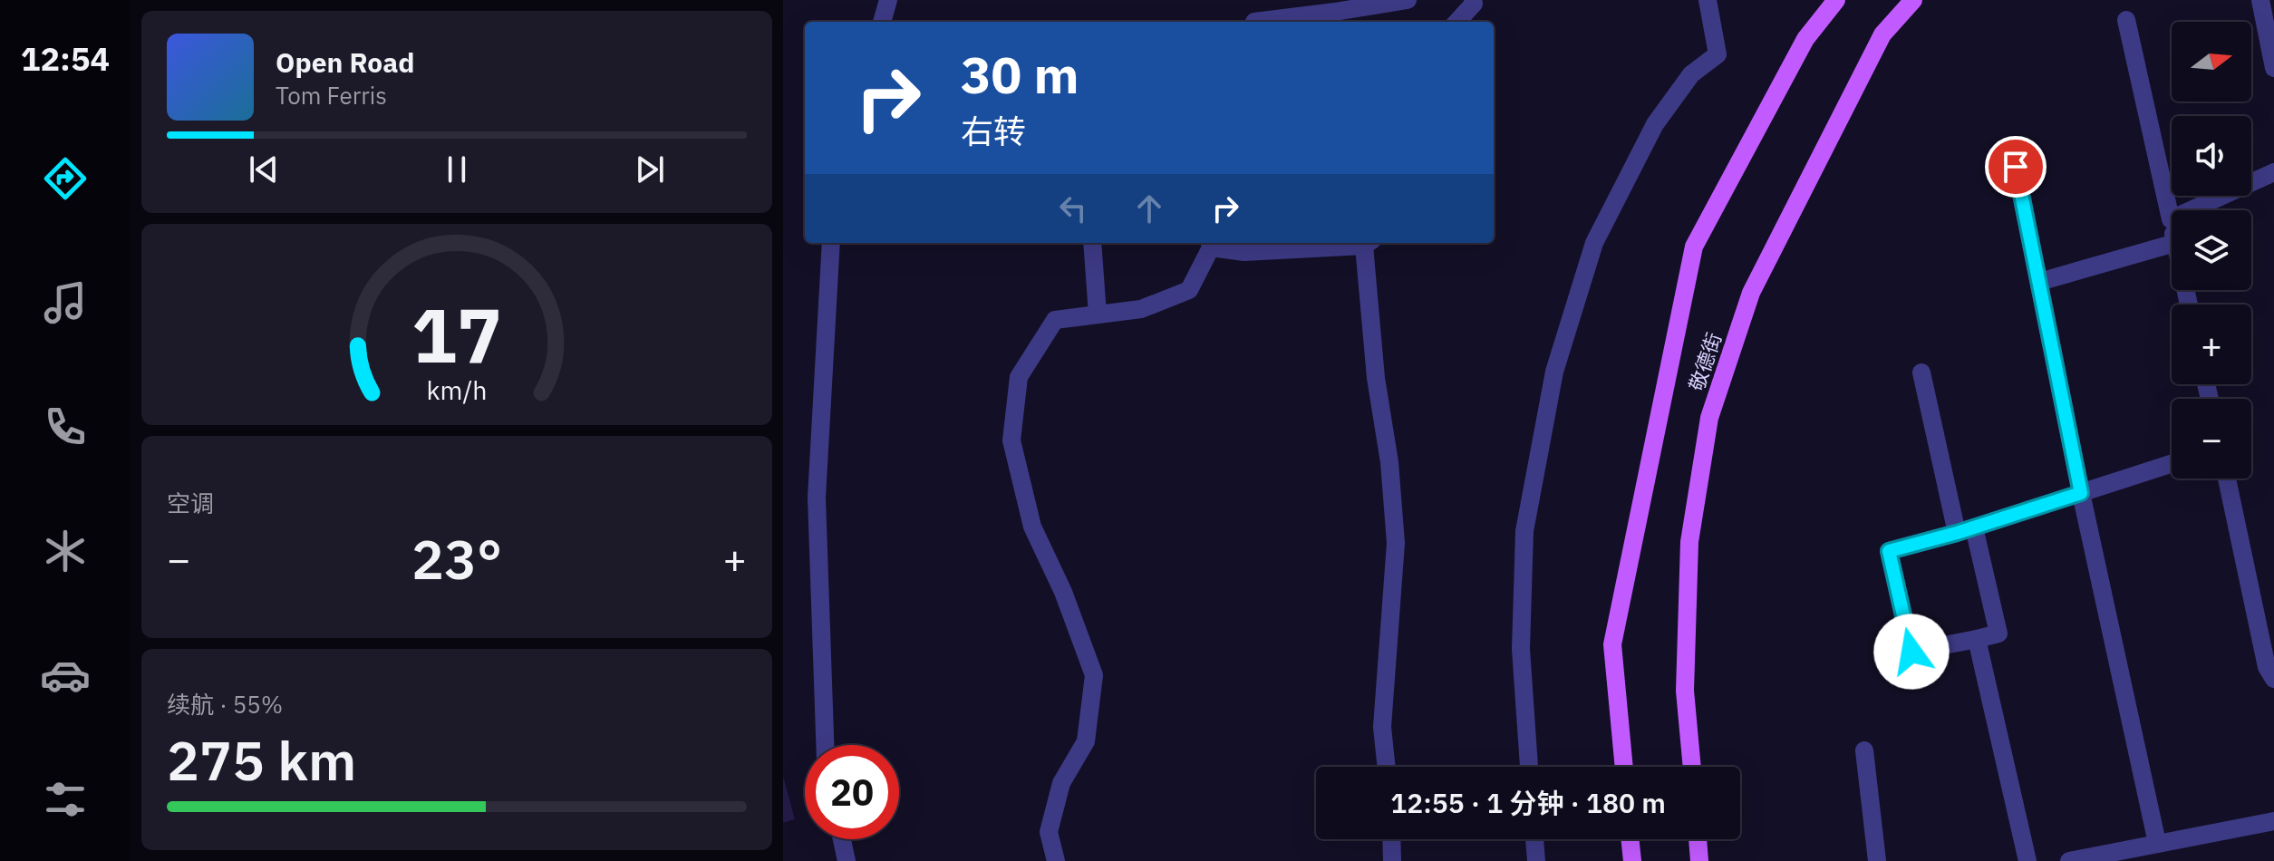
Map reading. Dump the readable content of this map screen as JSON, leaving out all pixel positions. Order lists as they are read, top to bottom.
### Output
{
  "streets": {
    "main road": ["敬德街"]
  },
  "north": "right",
  "page": {
    "tabs": "12:54",
    "map_buttons": ["+", "−"],
    "turn": ["30 m", "右转"],
    "song": ["Open Road", "Tom Ferris"],
    "tile": [
      "空调",
      ["续航 · 55%", "275 km"]
    ],
    "heat": ["−", "23°", "+"],
    "limit": "20",
    "trip": "12:55 · 1 分钟 · 180 m",
    "gauge": ["17", "km/h"]
  }
}
